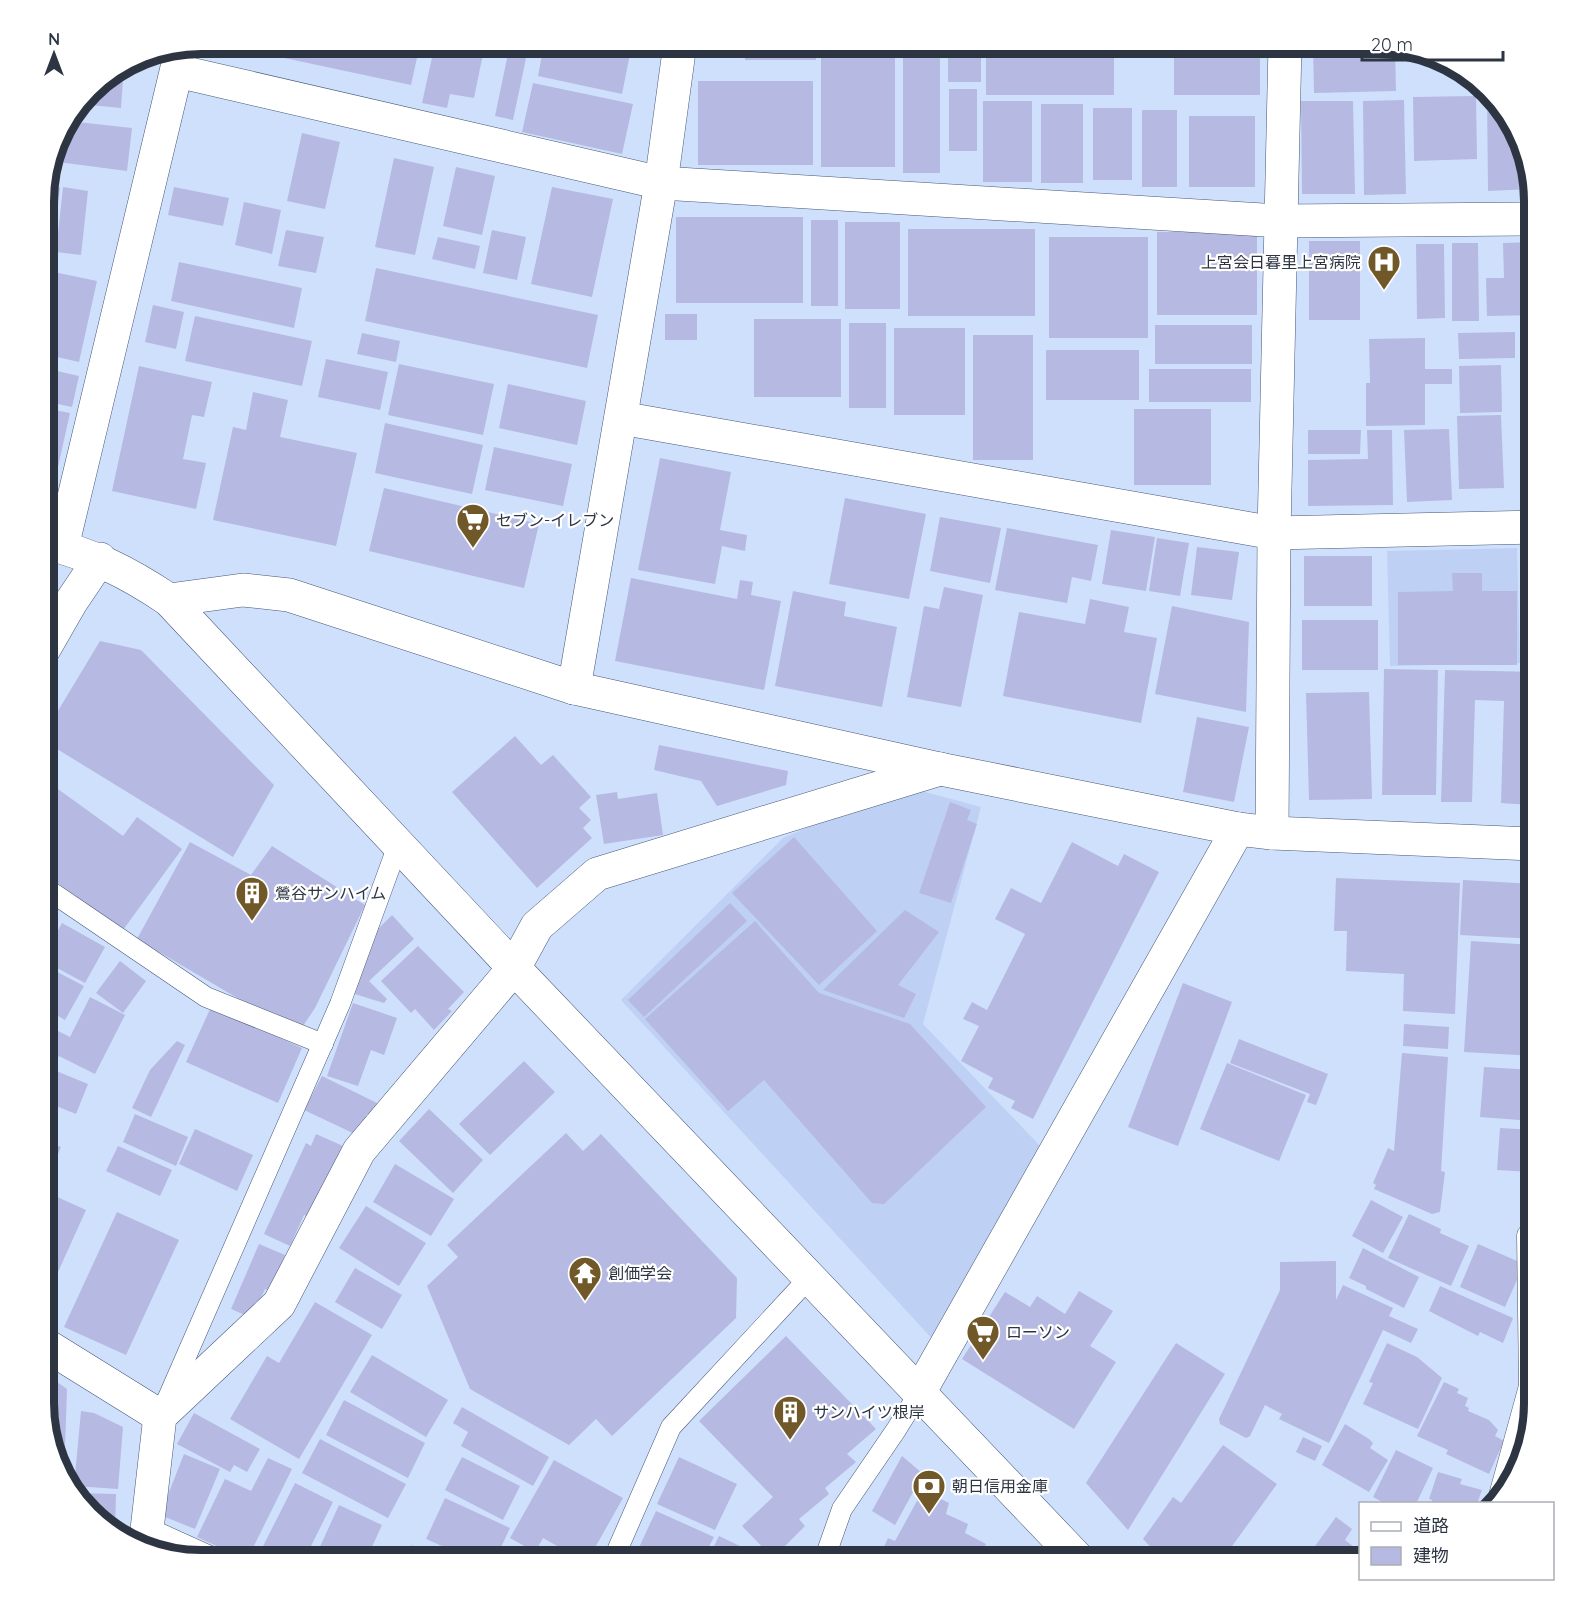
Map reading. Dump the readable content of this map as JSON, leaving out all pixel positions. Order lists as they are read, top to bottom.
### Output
{
  "places": {
    "hospital": ["上宮会日暮里上宮病院"],
    "supermarket": ["セブン-イレブン", "ローソン"],
    "building": ["鶯谷サンハイム", "サンハイツ根岸"],
    "temple": ["創価学会"],
    "bank": ["朝日信用金庫"]
  },
  "legend": ["道路", "建物"],
  "scale_bar": "20 m",
  "north": "top"
}
